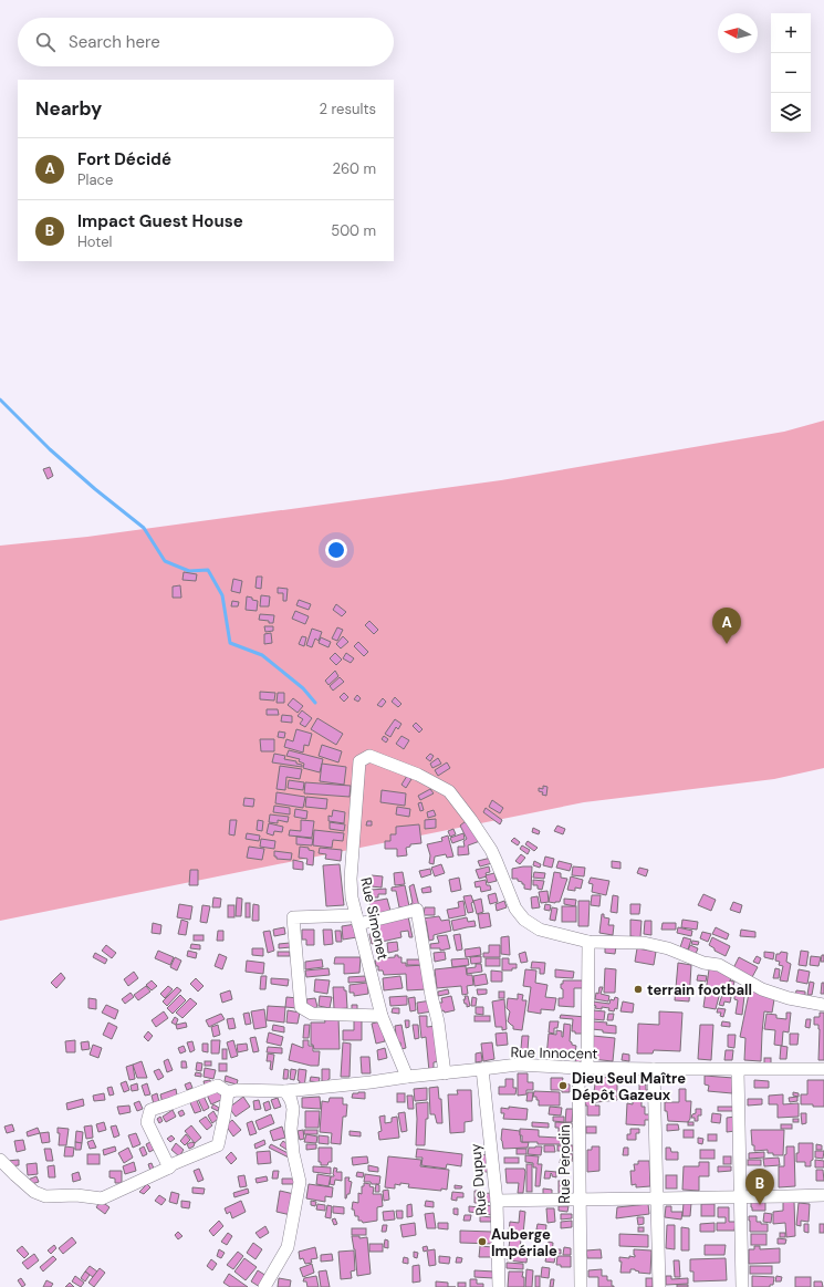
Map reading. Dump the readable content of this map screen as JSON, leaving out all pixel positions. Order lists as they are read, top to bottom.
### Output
{
  "streets": {
    "street": [
      "Rue Simonet",
      "Rue Innocent",
      "Rue Perodin",
      "Rue Dupuy"
    ]
  },
  "crossings": [
    ["Rue Simonet", "Rue Innocent"],
    ["Rue Simonet", "Rue Perodin"],
    ["Rue Innocent", "Rue Perodin"],
    ["Rue Innocent", "Rue Dupuy"]
  ],
  "places": ["terrain football", "Dieu Seul Maître Dépôt Gazeux", "Auberge Impériale"],
  "north": "left",
  "page": {
    "map_buttons": ["+", "−"],
    "search": "Search here",
    "heading": ["Nearby", "2 results"],
    "list": [
      {
        "mark": "A",
        "name": "Fort Décidé",
        "note": "Place",
        "value": "260 m"
      },
      {
        "mark": "B",
        "name": "Impact Guest House",
        "note": "Hotel",
        "value": "500 m"
      }
    ],
    "pins": ["A", "B"]
  }
}
